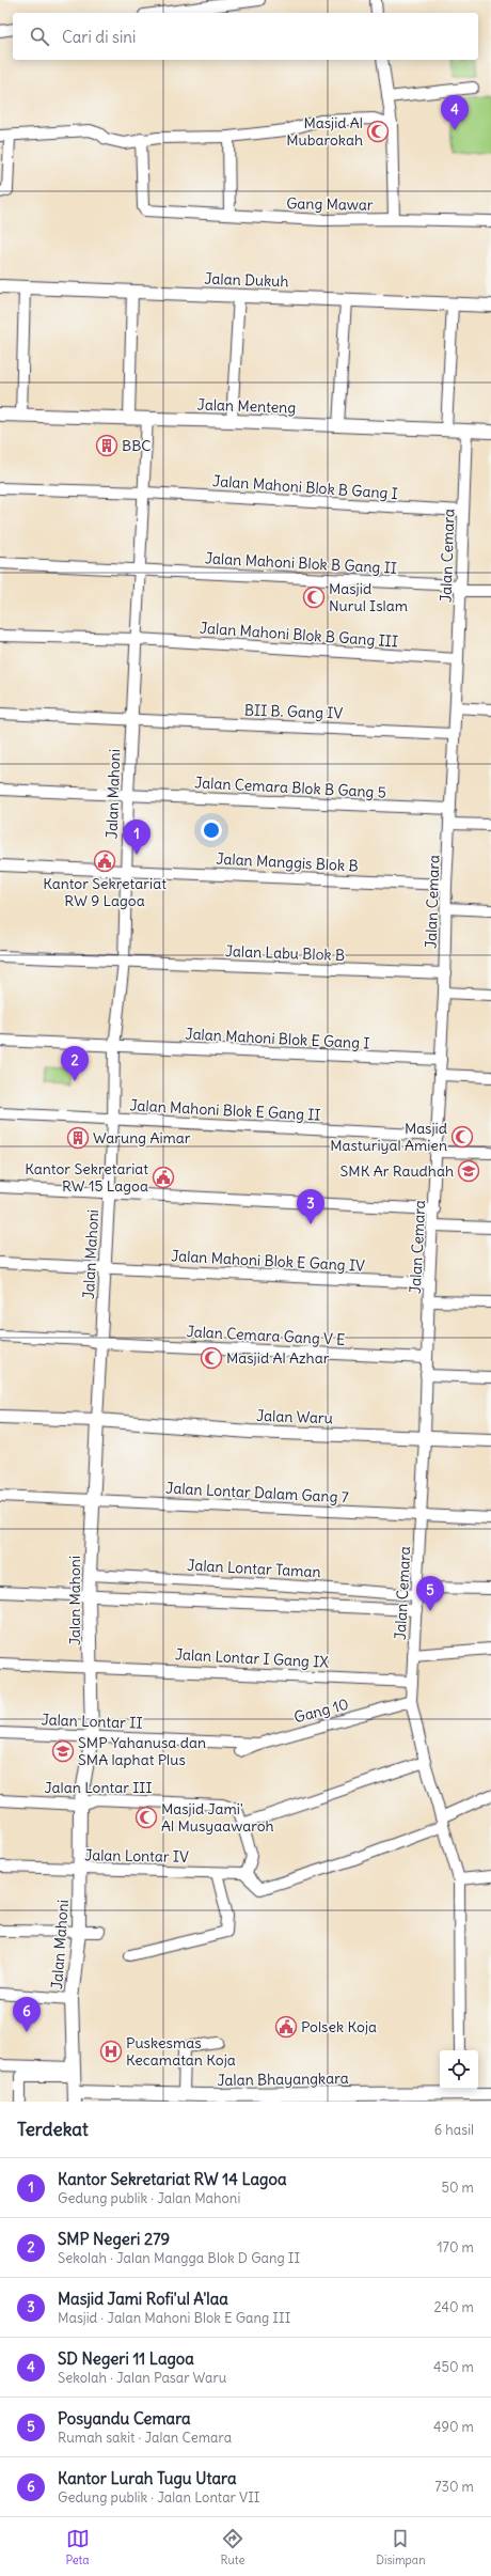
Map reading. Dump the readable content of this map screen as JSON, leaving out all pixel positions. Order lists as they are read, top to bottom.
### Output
{
  "streets": {
    "street": [
      "Gang Mawar",
      "Jalan Dukuh",
      "Jalan Menteng",
      "Jalan Mahoni Blok B Gang I",
      "Jalan Cemara",
      "Jalan Mahoni Blok B Gang II",
      "Jalan Mahoni Blok B Gang III",
      "BII B. Gang IV",
      "Jalan Cemara Blok B Gang 5",
      "Jalan Mahoni",
      "Jalan Manggis Blok B",
      "Jalan Labu Blok B",
      "Jalan Mahoni Blok E Gang I",
      "Jalan Mahoni Blok E Gang II",
      "Jalan Mahoni Blok E Gang IV",
      "Jalan Cemara Gang V E",
      "Jalan Waru",
      "Jalan Lontar Dalam Gang 7",
      "Jalan Lontar Taman",
      "Jalan Lontar I Gang IX",
      "Gang 10",
      "Jalan Lontar II",
      "Jalan Lontar III",
      "Jalan Lontar IV",
      "Jalan Bhayangkara"
    ]
  },
  "crossings": [
    ["Jalan Menteng", "Jalan Cemara"],
    ["Jalan Menteng", "Jalan Mahoni"],
    ["Jalan Mahoni Blok B Gang I", "Jalan Cemara"],
    ["Jalan Mahoni Blok B Gang I", "Jalan Mahoni"],
    ["Jalan Cemara", "Jalan Mahoni Blok B Gang II"],
    ["Jalan Cemara", "Jalan Mahoni Blok B Gang III"],
    ["Jalan Cemara", "BII B. Gang IV"],
    ["Jalan Cemara", "Jalan Cemara Blok B Gang 5"],
    ["Jalan Cemara", "Jalan Manggis Blok B"],
    ["Jalan Cemara", "Jalan Labu Blok B"],
    ["Jalan Cemara", "Jalan Mahoni Blok E Gang I"],
    ["Jalan Cemara", "Jalan Mahoni Blok E Gang II"],
    ["Jalan Cemara", "Jalan Mahoni Blok E Gang IV"],
    ["Jalan Cemara", "Jalan Cemara Gang V E"],
    ["Jalan Cemara", "Jalan Waru"],
    ["Jalan Cemara", "Jalan Lontar Dalam Gang 7"],
    ["Jalan Cemara", "Jalan Lontar Taman"],
    ["Jalan Cemara", "Jalan Lontar I Gang IX"],
    ["Jalan Cemara", "Gang 10"],
    ["Jalan Mahoni Blok B Gang II", "Jalan Mahoni"],
    ["Jalan Mahoni Blok B Gang III", "Jalan Mahoni"],
    ["BII B. Gang IV", "Jalan Mahoni"],
    ["Jalan Cemara Blok B Gang 5", "Jalan Mahoni"],
    ["Jalan Mahoni", "Jalan Manggis Blok B"],
    ["Jalan Mahoni", "Jalan Labu Blok B"],
    ["Jalan Mahoni", "Jalan Mahoni Blok E Gang I"],
    ["Jalan Mahoni", "Jalan Mahoni Blok E Gang II"],
    ["Jalan Mahoni", "Jalan Mahoni Blok E Gang IV"],
    ["Jalan Mahoni", "Jalan Cemara Gang V E"],
    ["Jalan Mahoni", "Jalan Waru"],
    ["Jalan Mahoni", "Jalan Lontar Dalam Gang 7"],
    ["Jalan Mahoni", "Jalan Lontar Taman"],
    ["Jalan Mahoni", "Jalan Lontar I Gang IX"],
    ["Jalan Mahoni", "Jalan Lontar II"],
    ["Jalan Mahoni", "Jalan Lontar III"],
    ["Jalan Mahoni", "Jalan Lontar IV"],
    ["Jalan Mahoni", "Jalan Bhayangkara"],
    ["Gang 10", "Jalan Lontar II"]
  ],
  "places": {
    "mosque": [
      "Masjid Al Mubarokah",
      "Masjid Nurul Islam",
      "Masjid Masturiyal Amien",
      "Masjid Al Azhar",
      "Masjid Jami' Al Musyaawaroh"
    ],
    "building": ["BBC", "Warung Aimar"],
    "public building": ["Kantor Sekretariat RW 9 Lagoa", "Kantor Sekretariat RW 15 Lagoa", "Polsek Koja"],
    "school or university": ["SMK Ar Raudhah", "SMP Yahanusa dan SMA laphat Plus"],
    "hospital": ["Puskesmas Kecamatan Koja"]
  },
  "page": {
    "search": "Cari di sini",
    "pins": [
      "4",
      "1",
      "2",
      "3",
      "5",
      "6"
    ],
    "heading": ["Terdekat", "6 hasil"],
    "list": [
      {
        "mark": "1",
        "name": "Kantor Sekretariat RW 14 Lagoa",
        "note": "Gedung publik · Jalan Mahoni",
        "value": "50 m"
      },
      {
        "mark": "2",
        "name": "SMP Negeri 279",
        "note": "Sekolah · Jalan Mangga Blok D Gang II",
        "value": "170 m"
      },
      {
        "mark": "3",
        "name": "Masjid Jami Rofi'ul A'laa",
        "note": "Masjid · Jalan Mahoni Blok E Gang III",
        "value": "240 m"
      },
      {
        "mark": "4",
        "name": "SD Negeri 11 Lagoa",
        "note": "Sekolah · Jalan Pasar Waru",
        "value": "450 m"
      },
      {
        "mark": "5",
        "name": "Posyandu Cemara",
        "note": "Rumah sakit · Jalan Cemara",
        "value": "490 m"
      },
      {
        "mark": "6",
        "name": "Kantor Lurah Tugu Utara",
        "note": "Gedung publik · Jalan Lontar VII",
        "value": "730 m"
      }
    ],
    "nav": ["Peta", "Rute", "Disimpan"]
  }
}
